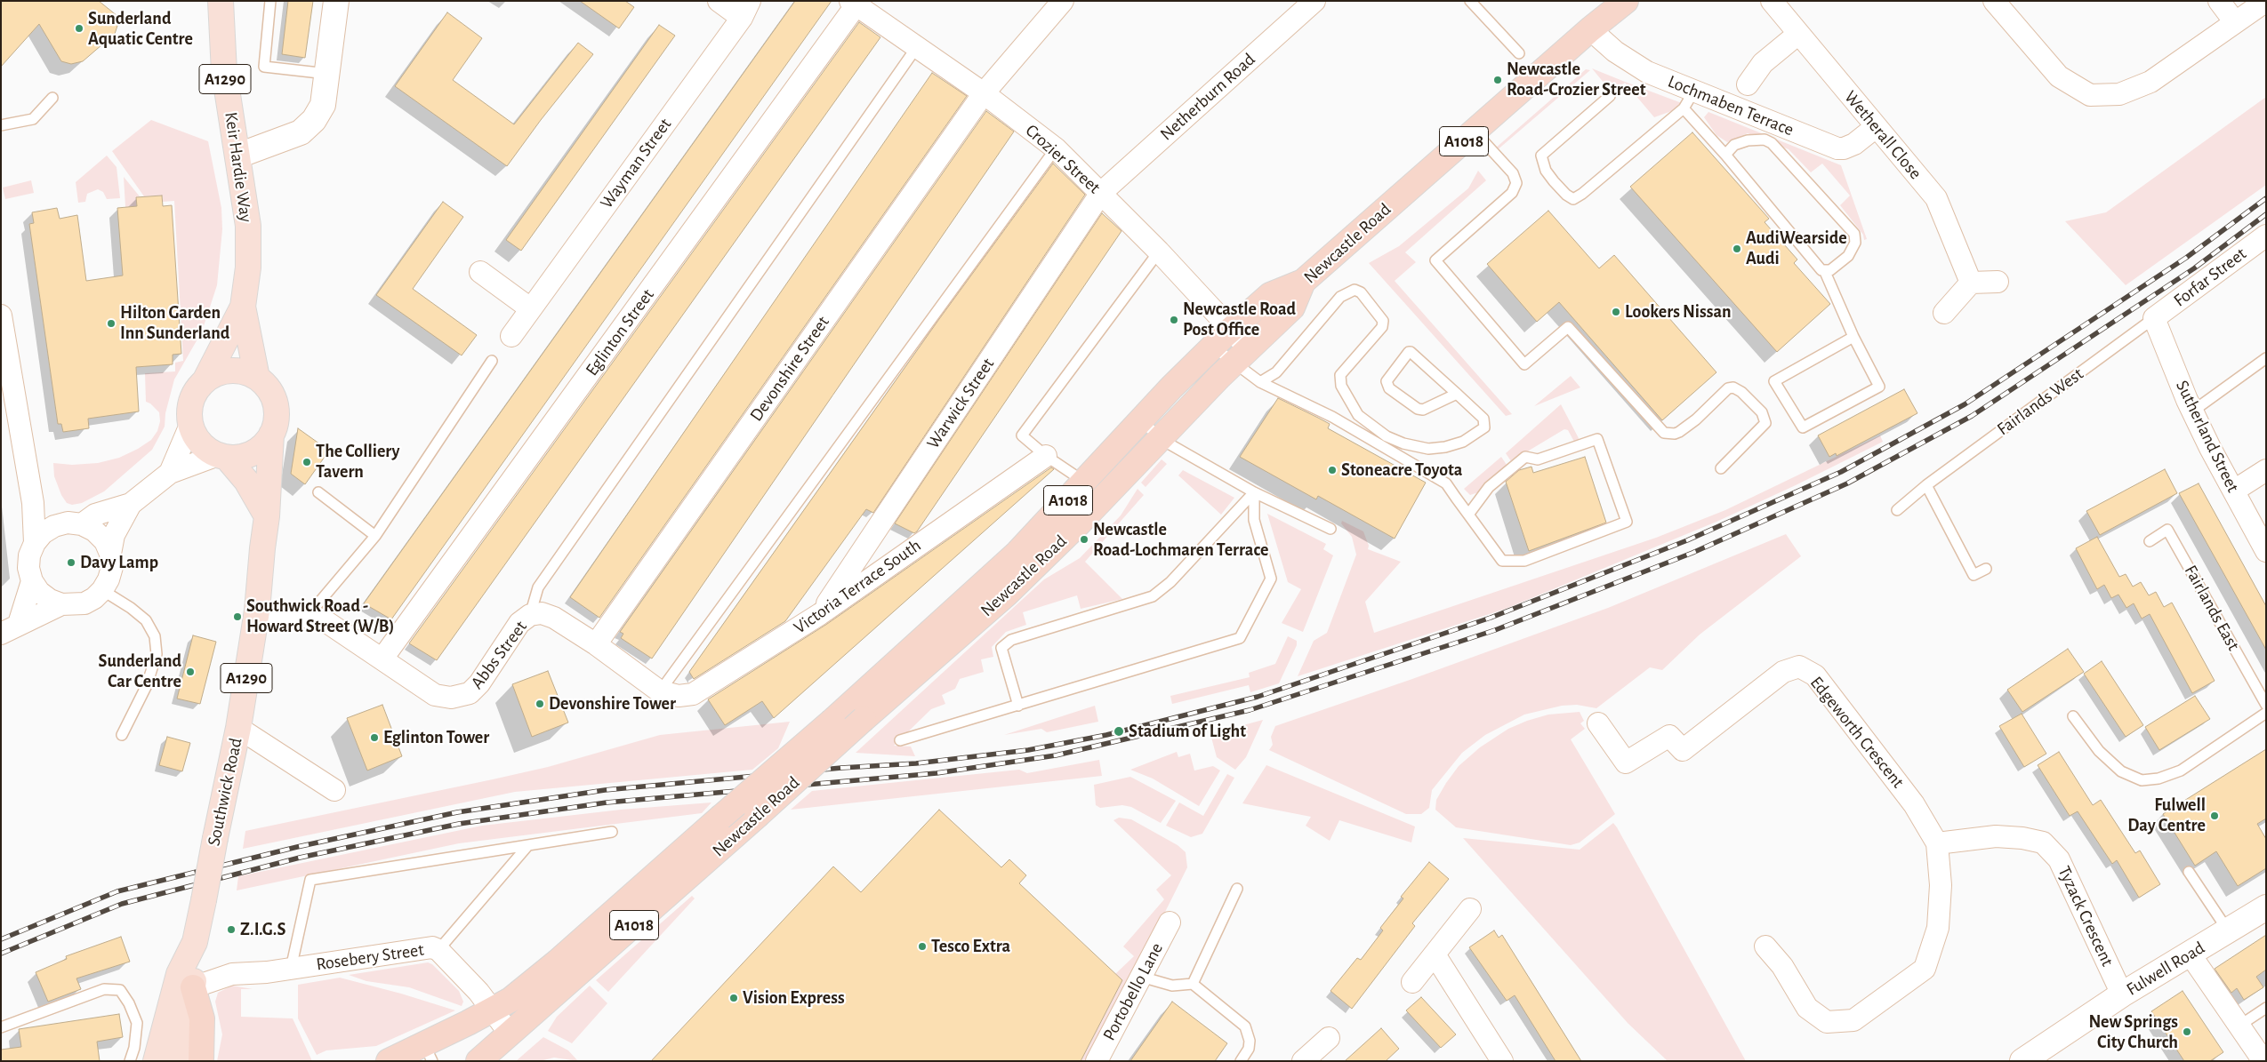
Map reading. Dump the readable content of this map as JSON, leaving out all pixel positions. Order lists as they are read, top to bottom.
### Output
{
  "streets": {
    "highway": ["A1018", "Newcastle Road"],
    "main road": ["A1290", "Keir Hardie Way", "Southwick Road"],
    "street": [
      "Netherburn Road",
      "Lochmaben Terrace",
      "Wetherall Close",
      "Crozier Street",
      "Wayman Street",
      "Forfar Street",
      "Eglinton Street",
      "Devonshire Street",
      "Warwick Street",
      "Sutherland Street",
      "Victoria Terrace South",
      "Abbs Street",
      "Edgeworth Crescent",
      "Tyzack Crescent",
      "Rosebery Street",
      "Fulwell Road",
      "Portobello Lane"
    ],
    "lane": ["Fairlands West", "Fairlands East"]
  },
  "crossings": [
    ["A1290", "Keir Hardie Way"],
    ["A1290", "Southwick Road"],
    ["A1290", "Rosebery Street"],
    ["Netherburn Road", "Crozier Street"],
    ["Netherburn Road", "Warwick Street"],
    ["Lochmaben Terrace", "Wetherall Close"],
    ["Lochmaben Terrace", "Newcastle Road"],
    ["A1018", "Crozier Street"],
    ["A1018", "Newcastle Road"],
    ["A1018", "Rosebery Street"],
    ["Crozier Street", "Newcastle Road"],
    ["Crozier Street", "Eglinton Street"],
    ["Crozier Street", "Devonshire Street"],
    ["Crozier Street", "Warwick Street"],
    ["Newcastle Road", "Rosebery Street"],
    ["Forfar Street", "Fairlands West"],
    ["Forfar Street", "Sutherland Street"],
    ["Eglinton Street", "Abbs Street"],
    ["Devonshire Street", "Abbs Street"],
    ["Fairlands West", "Sutherland Street"],
    ["Warwick Street", "Victoria Terrace South"],
    ["Victoria Terrace South", "Abbs Street"],
    ["Abbs Street", "Southwick Road"],
    ["Edgeworth Crescent", "Tyzack Crescent"],
    ["Tyzack Crescent", "Fulwell Road"]
  ],
  "places": [
    "Sunderland Aquatic Centre",
    "Newcastle Road-Crozier Street",
    "AudiWearside Audi",
    "Lookers Nissan",
    "Newcastle Road Post Office",
    "Hilton Garden Inn Sunderland",
    "The Colliery Tavern",
    "Stoneacre Toyota",
    "Newcastle Road-Lochmaren Terrace",
    "Davy Lamp",
    "Southwick Road - Howard Street (W/B)",
    "Sunderland Car Centre",
    "Devonshire Tower",
    "Stadium of Light",
    "Eglinton Tower",
    "Fulwell Day Centre",
    "Z.I.G.S",
    "Tesco Extra",
    "Vision Express",
    "New Springs City Church"
  ]
}
